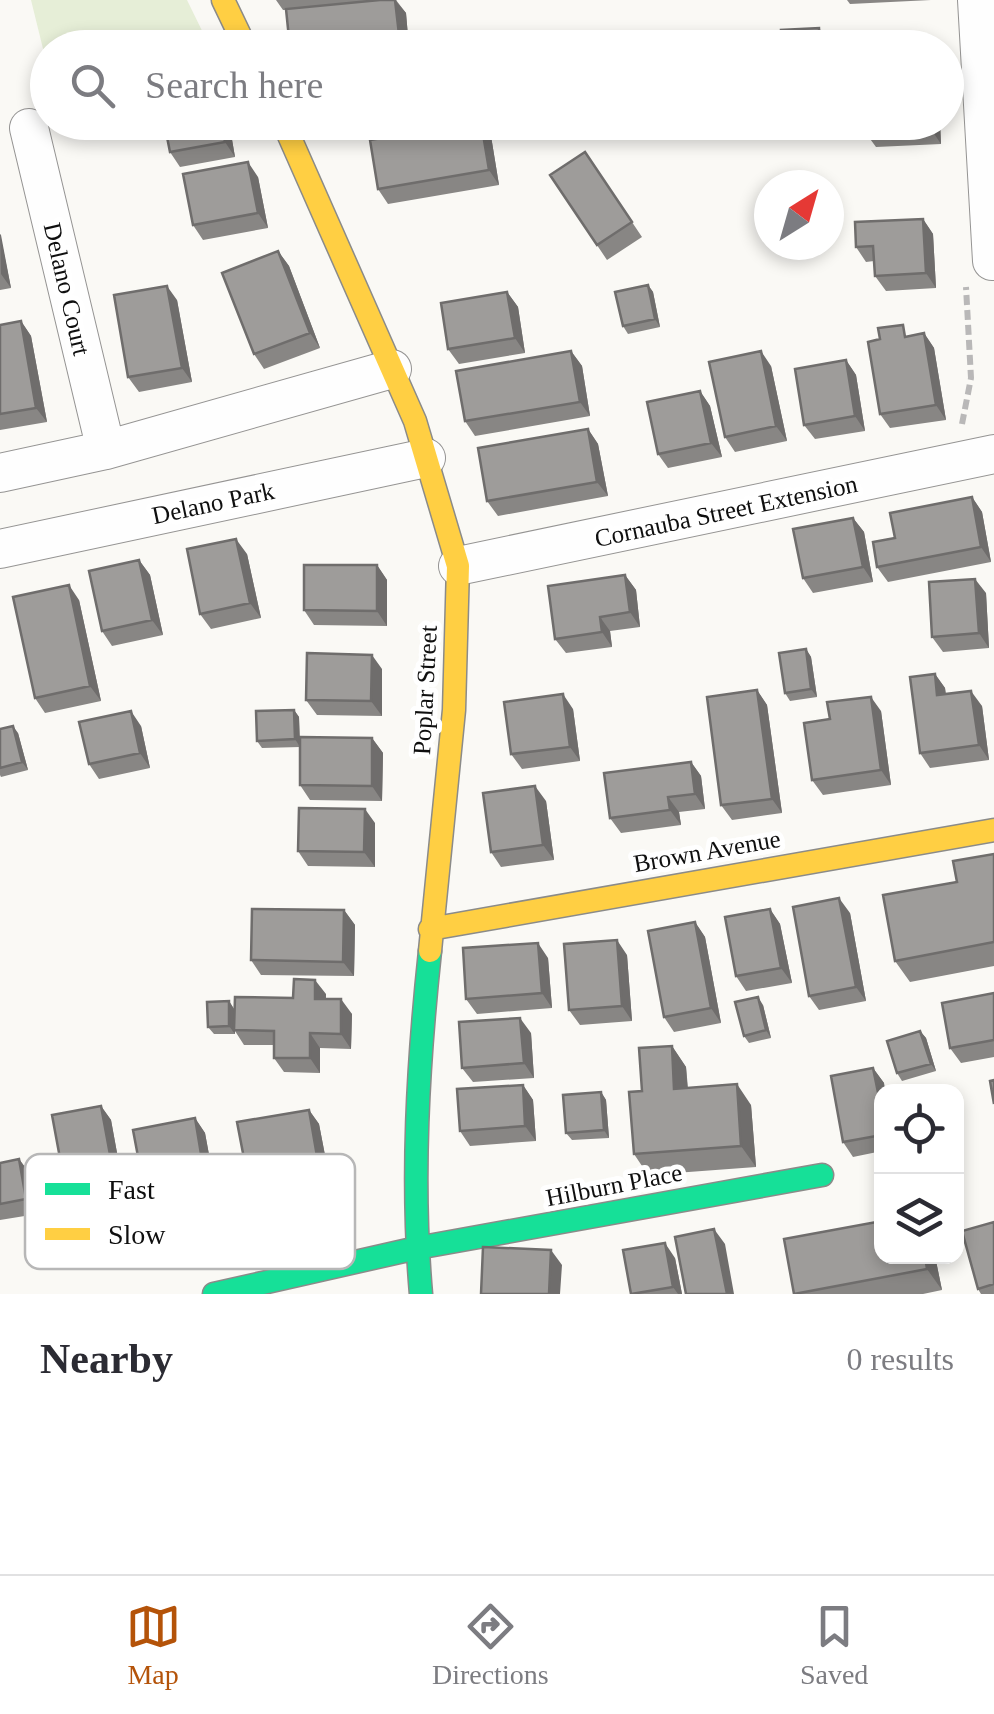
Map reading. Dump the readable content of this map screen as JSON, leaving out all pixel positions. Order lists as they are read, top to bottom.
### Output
{
  "streets": {
    "street": [
      "Delano Court",
      "Delano Park",
      "Cornauba Street Extension",
      "Poplar Street",
      "Brown Avenue",
      "Hilburn Place"
    ]
  },
  "crossings": [
    ["Delano Park", "Poplar Street"],
    ["Cornauba Street Extension", "Poplar Street"],
    ["Poplar Street", "Brown Avenue"],
    ["Poplar Street", "Hilburn Place"]
  ],
  "legend": ["Fast", "Slow"],
  "north": "top right",
  "page": {
    "search": "Search here",
    "heading": ["Nearby", "0 results"],
    "nav": ["Map", "Directions", "Saved"]
  }
}
